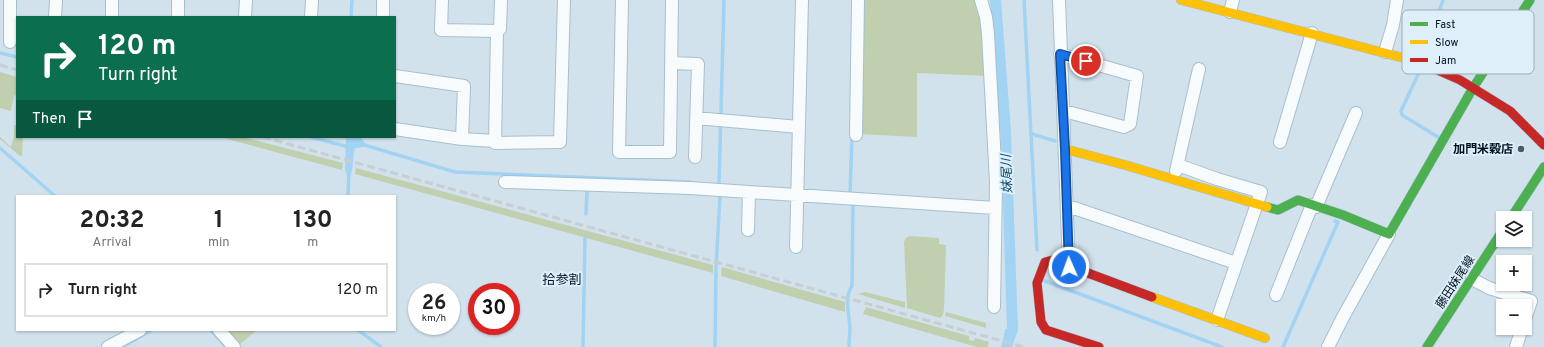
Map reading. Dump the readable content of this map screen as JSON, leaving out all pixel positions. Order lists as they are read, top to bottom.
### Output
{
  "streets": {
    "street": ["藤田妹尾線"]
  },
  "districts": ["拾参割"],
  "water": ["妹尾川"],
  "places": ["加門米穀店"],
  "legend": ["Fast", "Slow", "Jam"],
  "page": {
    "turn": ["120 m", "Turn right"],
    "then": "Then",
    "eta": [
      "20:32",
      "Arrival",
      "1",
      "min",
      "130",
      "m"
    ],
    "map_buttons": ["+", "−"],
    "list": [
      {
        "name": "Turn right",
        "value": "120 m"
      }
    ],
    "speed": "26 km/h",
    "limit": "30"
  }
}
